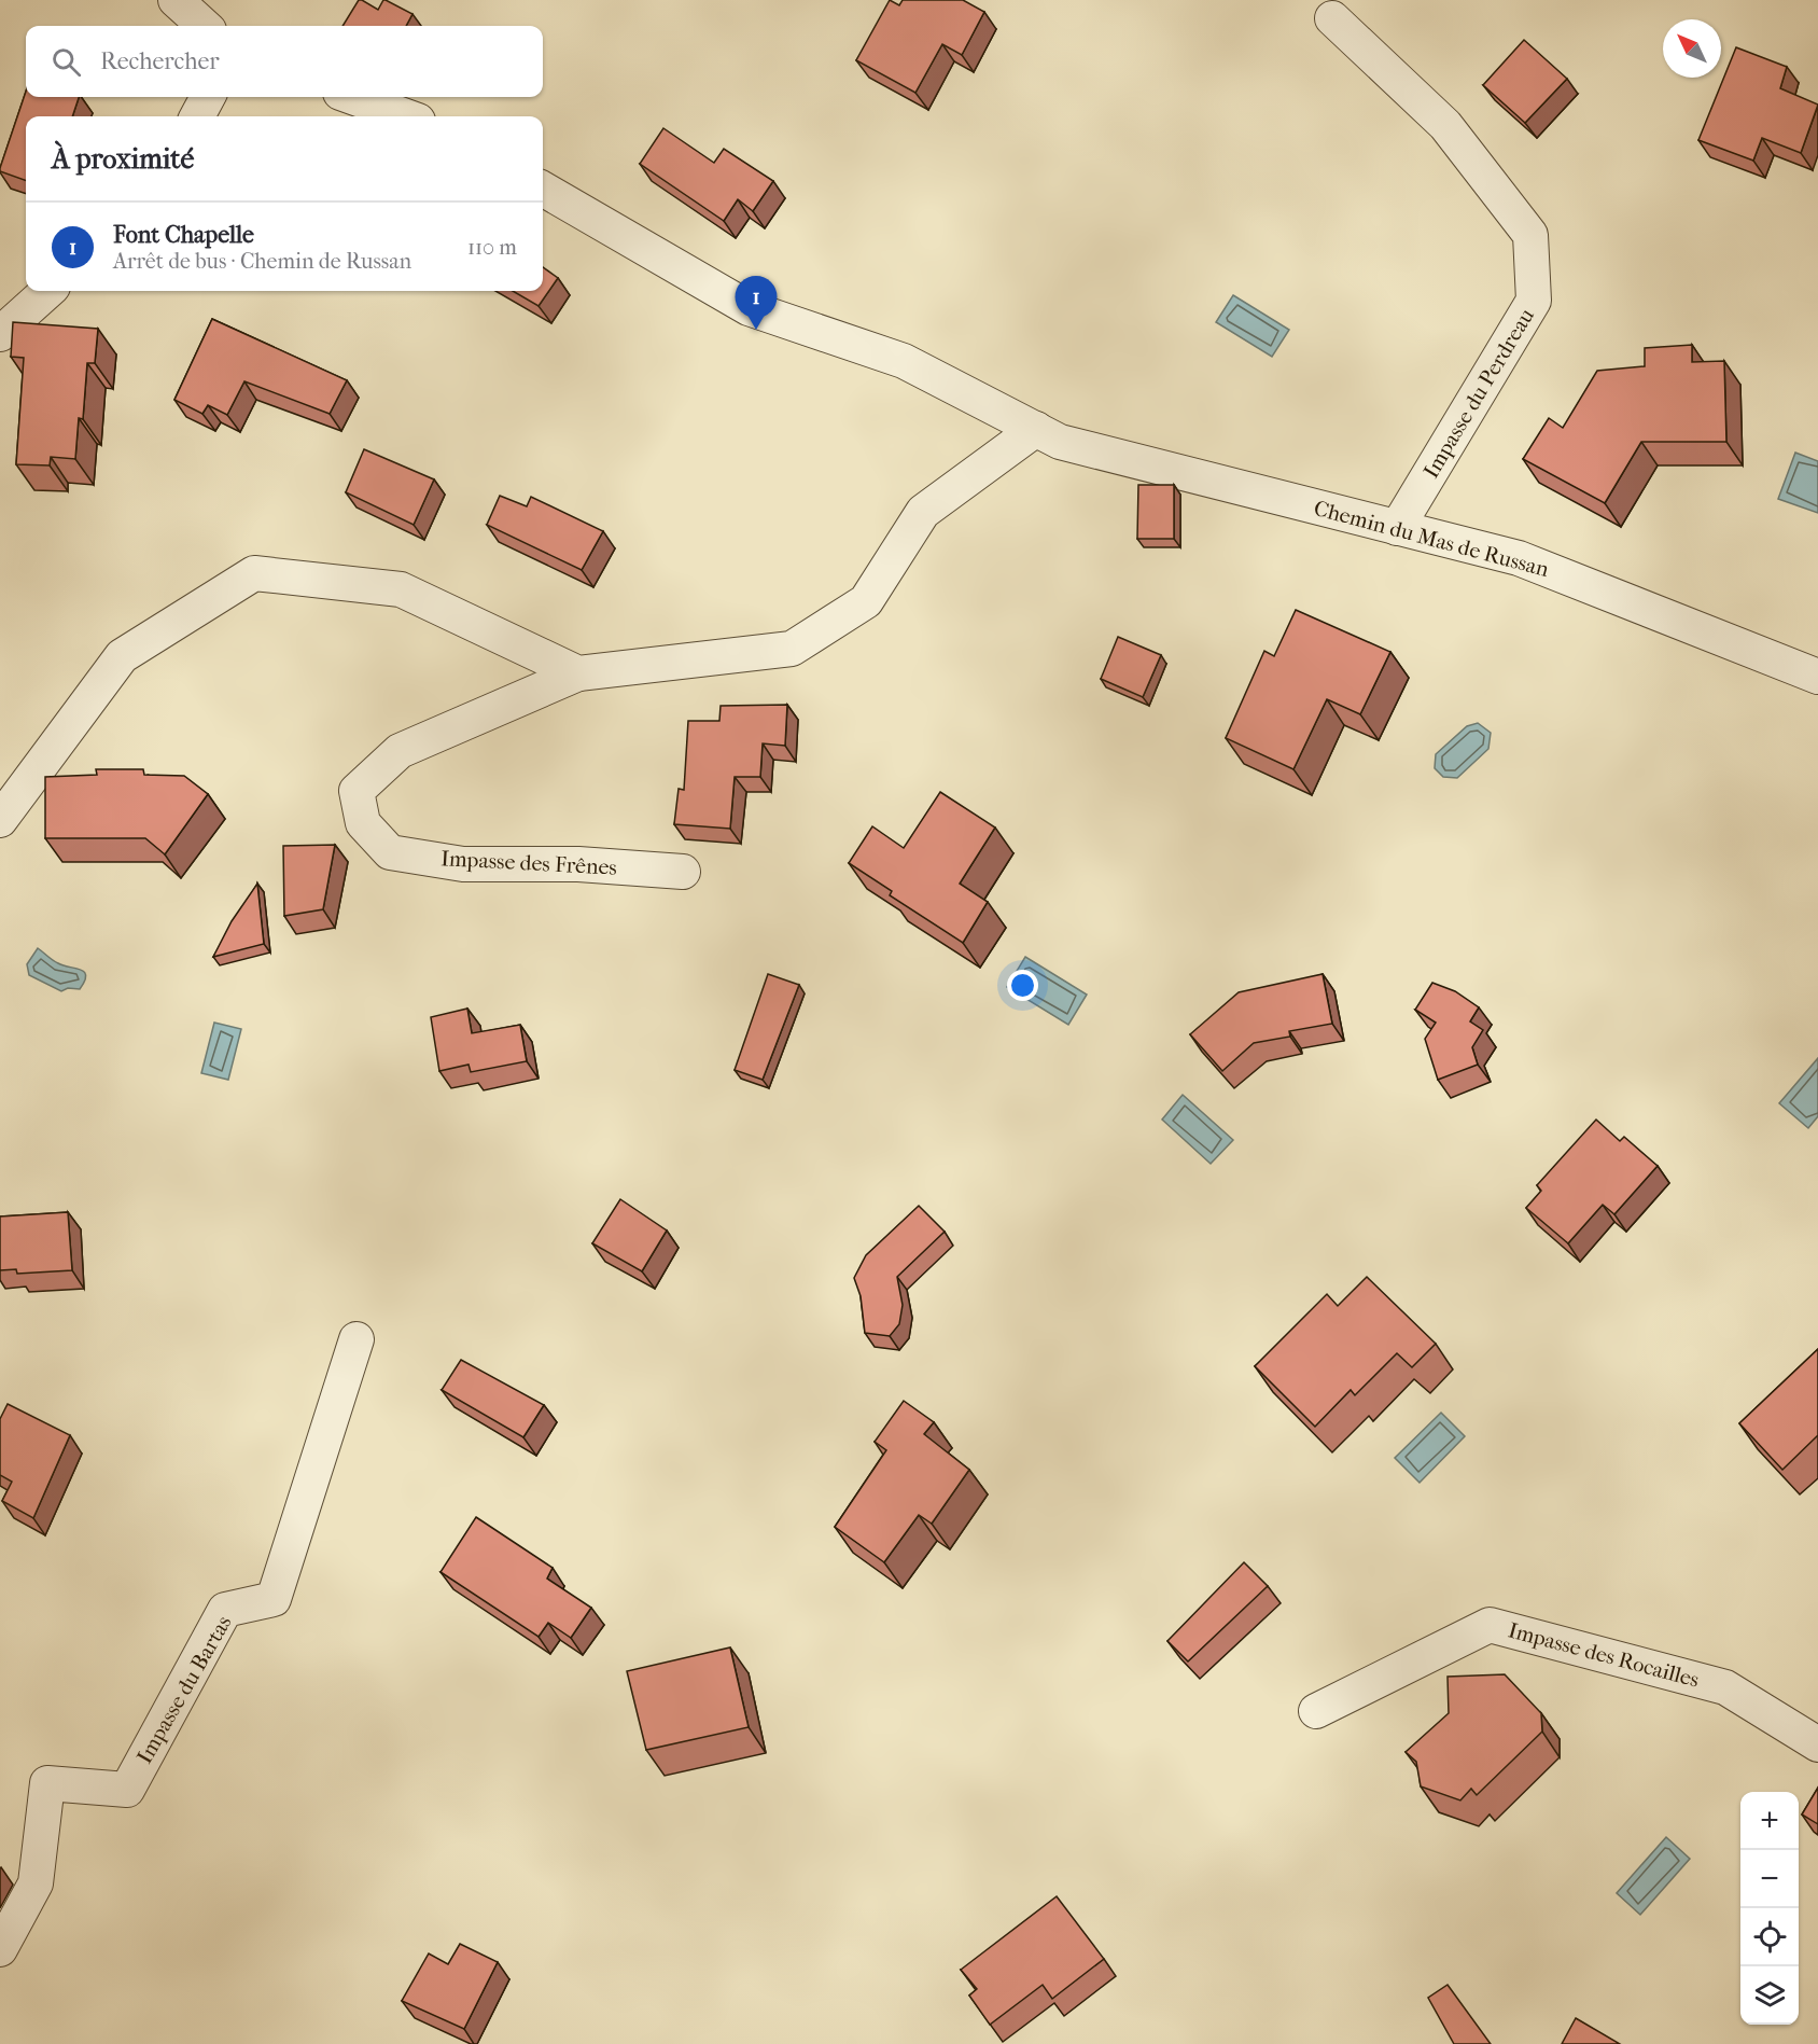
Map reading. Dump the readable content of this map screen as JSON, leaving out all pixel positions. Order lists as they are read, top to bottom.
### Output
{
  "streets": {
    "street": [
      "Impasse du Perdreau",
      "Chemin du Mas de Russan",
      "Impasse des Frênes",
      "Impasse des Rocailles",
      "Impasse du Bartas"
    ]
  },
  "crossings": [
    ["Impasse du Perdreau", "Chemin du Mas de Russan"]
  ],
  "north": "top left",
  "page": {
    "search": "Rechercher",
    "heading": "À proximité",
    "list": [
      {
        "mark": "1",
        "name": "Font Chapelle",
        "note": "Arrêt de bus · Chemin de Russan",
        "value": "110 m"
      }
    ],
    "pins": "1",
    "map_buttons": ["+", "−"]
  }
}
